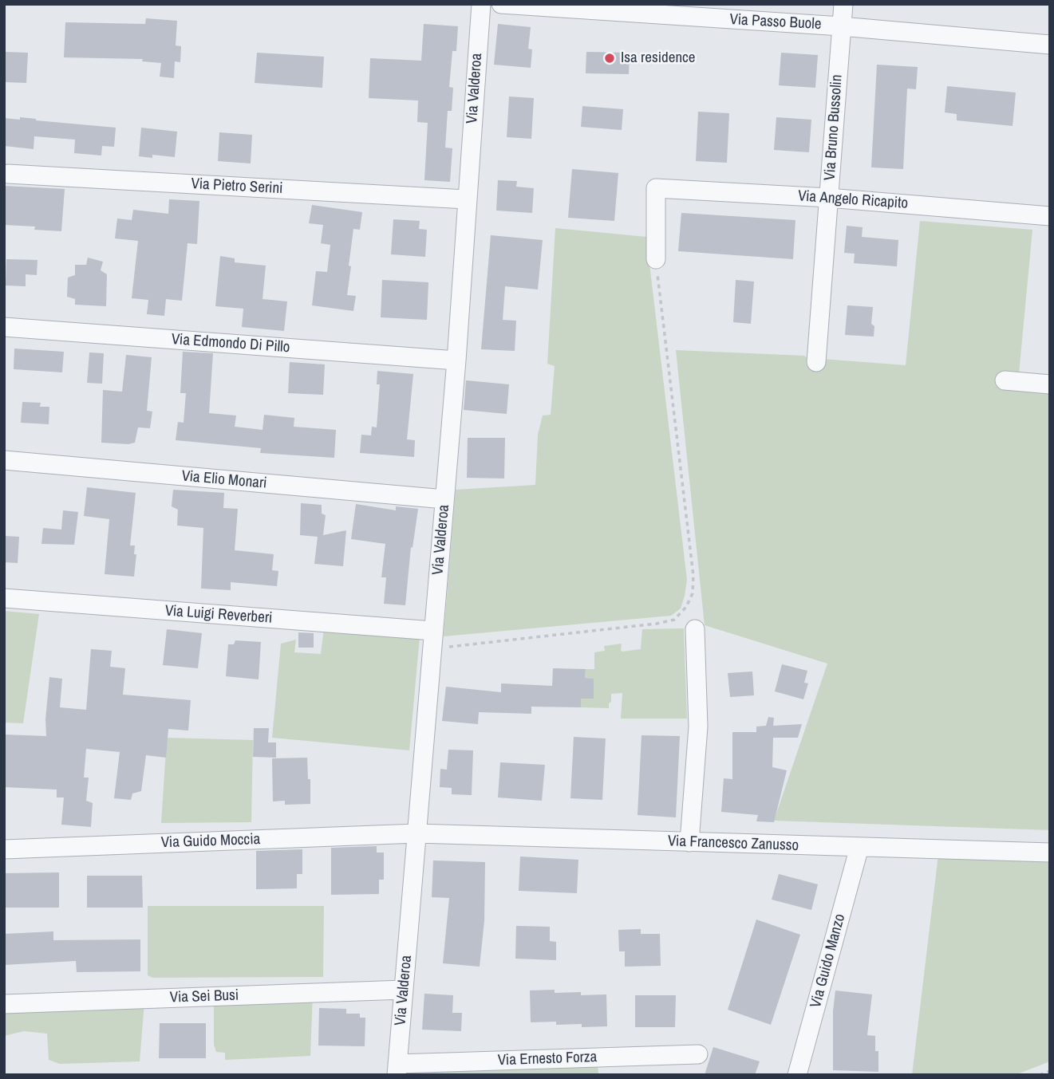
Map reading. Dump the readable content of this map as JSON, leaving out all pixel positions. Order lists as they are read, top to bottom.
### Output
{
  "streets": {
    "street": [
      "Via Passo Buole",
      "Via Valderoa",
      "Via Bruno Bussolin",
      "Via Pietro Serini",
      "Via Angelo Ricapito",
      "Via Edmondo Di Pillo",
      "Via Elio Monari",
      "Via Luigi Reverberi",
      "Via Guido Moccia",
      "Via Francesco Zanusso",
      "Via Guido Manzo",
      "Via Sei Busi",
      "Via Ernesto Forza"
    ]
  },
  "crossings": [
    ["Via Passo Buole", "Via Bruno Bussolin"],
    ["Via Valderoa", "Via Pietro Serini"],
    ["Via Valderoa", "Via Edmondo Di Pillo"],
    ["Via Valderoa", "Via Elio Monari"],
    ["Via Valderoa", "Via Luigi Reverberi"],
    ["Via Valderoa", "Via Guido Moccia"],
    ["Via Valderoa", "Via Francesco Zanusso"],
    ["Via Valderoa", "Via Sei Busi"],
    ["Via Valderoa", "Via Ernesto Forza"],
    ["Via Bruno Bussolin", "Via Angelo Ricapito"],
    ["Via Guido Moccia", "Via Francesco Zanusso"],
    ["Via Francesco Zanusso", "Via Guido Manzo"]
  ],
  "places": ["Isa residence"]
}
